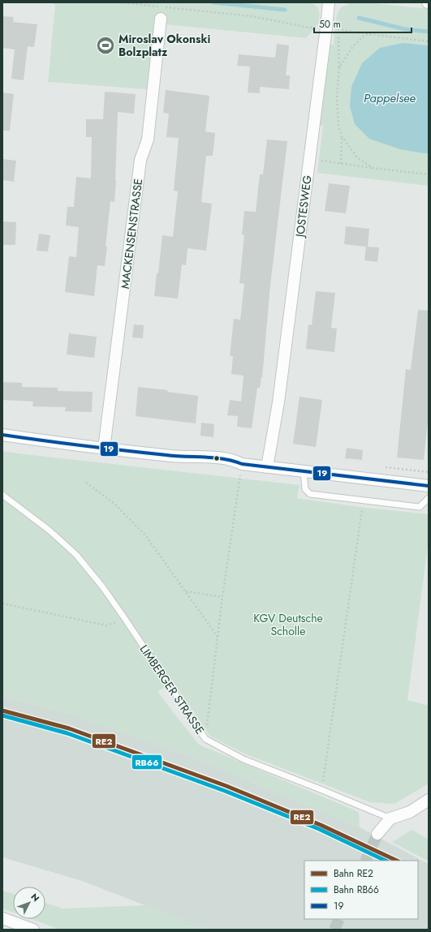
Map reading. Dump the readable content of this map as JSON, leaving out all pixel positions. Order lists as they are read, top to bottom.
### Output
{
  "streets": {
    "street": ["JOSTESWEG", "MACKENSENSTRASSE"],
    "lane": ["LIMBERGER STRASSE"]
  },
  "water": ["Pappelsee"],
  "parks": ["KGV Deutsche Scholle"],
  "places": {
    "sports": ["Miroslav Okonski Bolzplatz"]
  },
  "lines": ["transit line 19", "rail line RE2", "rail line RB66"],
  "legend": ["Bahn RE2", "Bahn RB66", "19"],
  "scale_bar": "50 m",
  "north": "top right"
}
